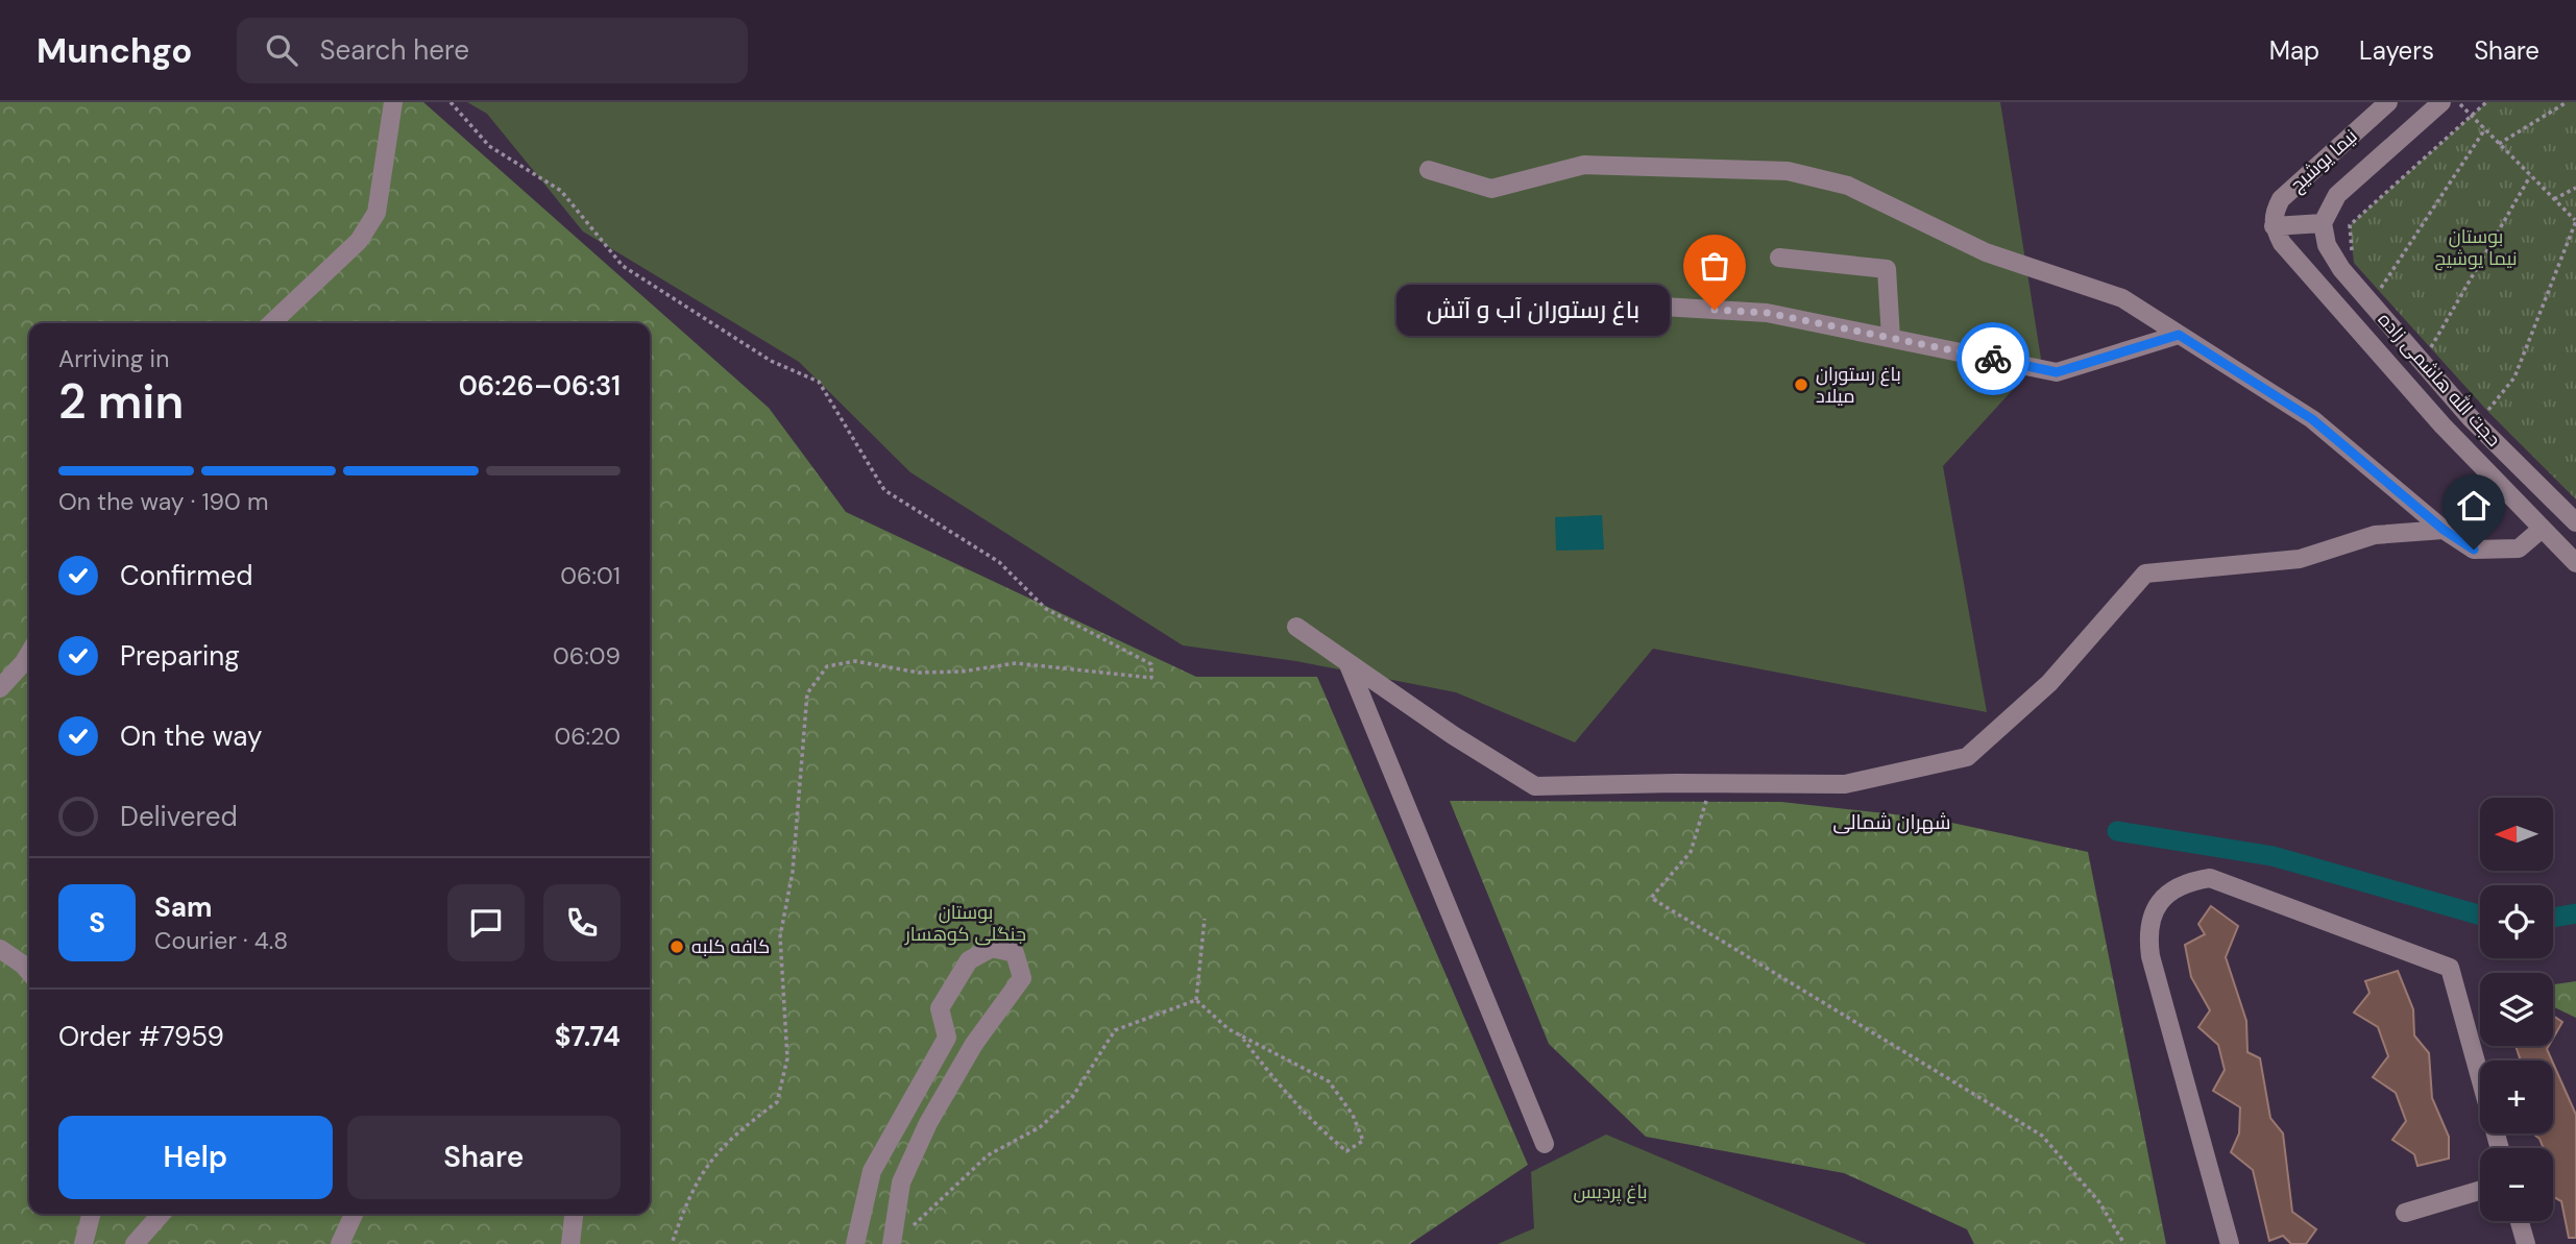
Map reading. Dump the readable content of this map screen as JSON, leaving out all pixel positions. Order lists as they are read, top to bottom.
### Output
{
  "streets": {
    "street": ["نیما یوشیج", "حجت الله هاشمی زاده"]
  },
  "crossings": [
    ["نیما یوشیج", "حجت الله هاشمی زاده"]
  ],
  "districts": ["شهران شمالی"],
  "parks": ["بوستان نیما یوشیج", "بوستان جنگلی کوهسار", "باغ پردیس"],
  "places": ["باغ رستوران آب و آتش", "باغ رستوران میلاد", "کافه کلبه"],
  "north": "left",
  "page": {
    "header": "Munchgo",
    "search": "Search here",
    "nav": ["Map", "Layers", "Share"],
    "bubble": "باغ رستوران آب و آتش",
    "heading": ["2 min", "Arriving in", "06:26–06:31"],
    "panel": [
      "Sam",
      "Courier · 4.8",
      "Order #7959",
      "$7.74"
    ],
    "bar": "On the way · 190 m",
    "list": [
      ["Confirmed", "06:01"],
      ["Preparing", "06:09"],
      ["On the way", "06:20"],
      "Delivered"
    ],
    "map_buttons": ["+", "−"],
    "round": "S",
    "buttons": ["Help", "Share"]
  }
}
